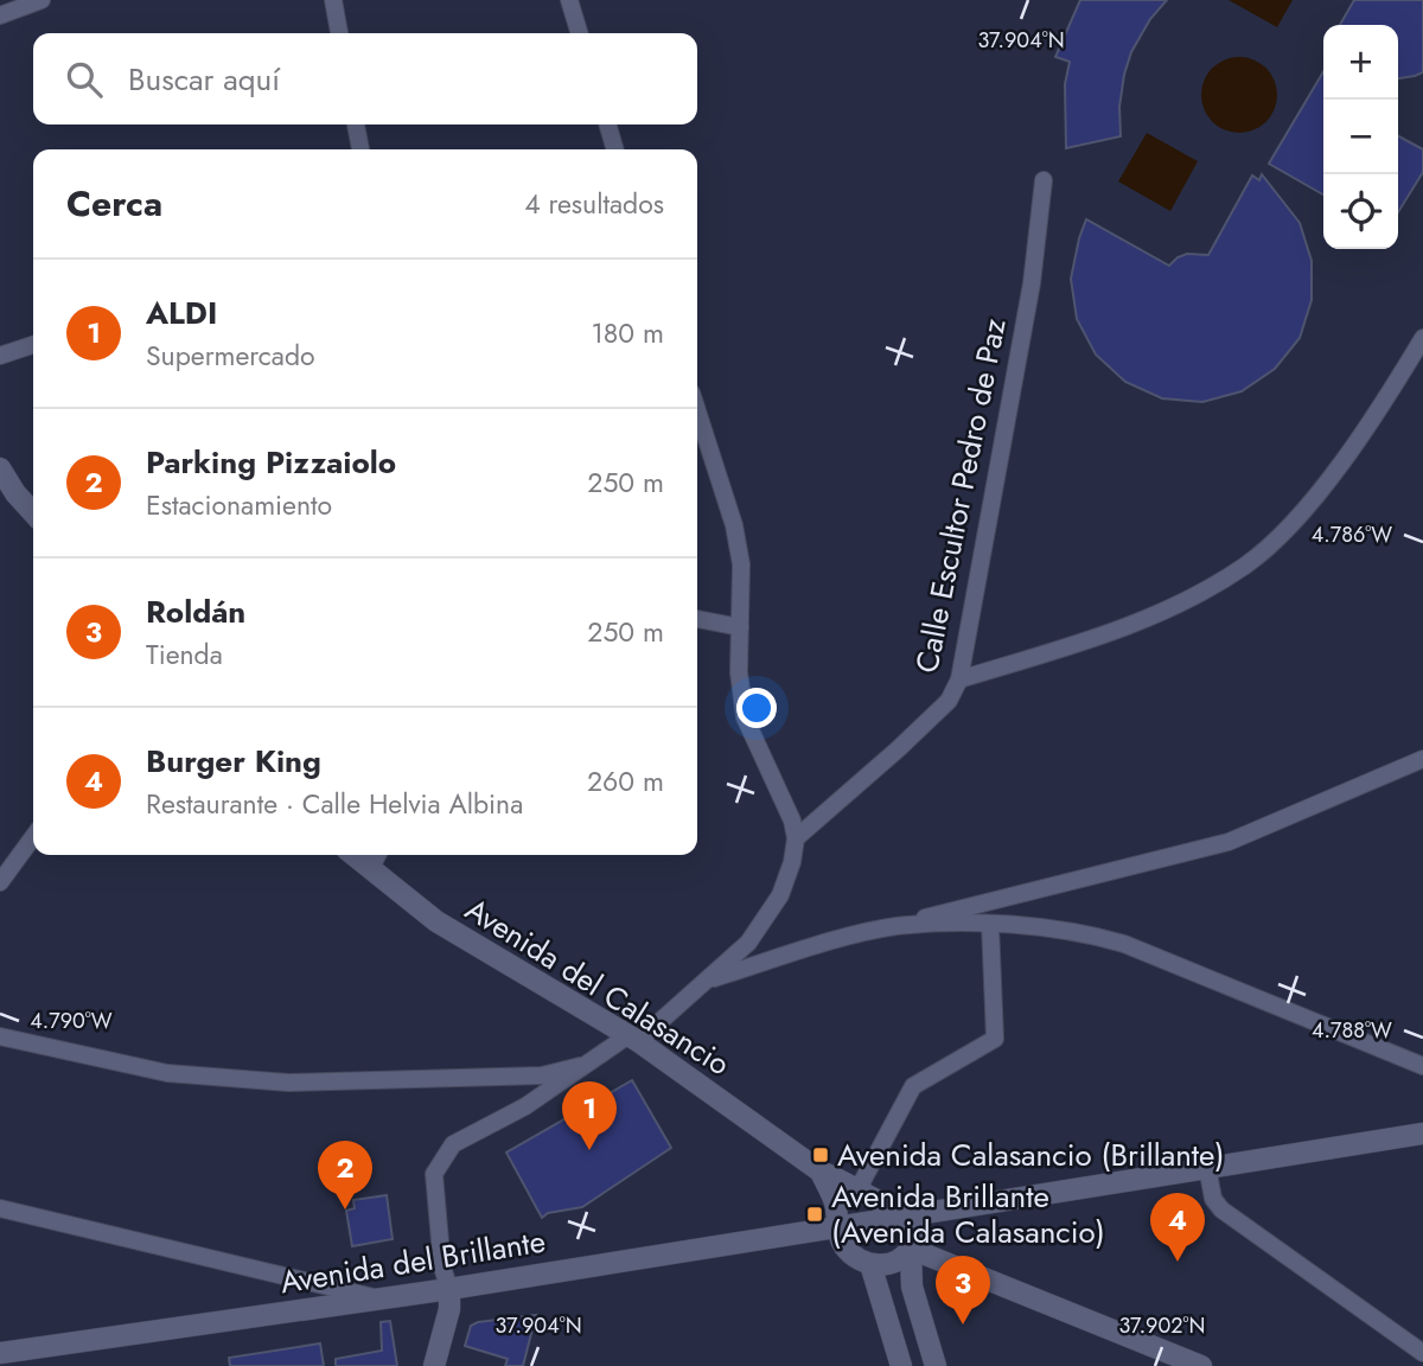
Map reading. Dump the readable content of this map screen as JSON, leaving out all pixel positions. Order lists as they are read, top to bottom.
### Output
{
  "streets": {
    "street": ["Calle Escultor Pedro de Paz", "Avenida del Calasancio", "Avenida del Brillante"]
  },
  "crossings": [
    ["Avenida del Calasancio", "Avenida del Brillante"]
  ],
  "places": {
    "transit": ["Avenida Calasancio (Brillante)", "Avenida Brillante (Avenida Calasancio)"]
  },
  "page": {
    "map_buttons": ["+", "−"],
    "search": "Buscar aquí",
    "heading": ["Cerca", "4 resultados"],
    "list": [
      {
        "mark": "1",
        "name": "ALDI",
        "note": "Supermercado",
        "value": "180 m"
      },
      {
        "mark": "2",
        "name": "Parking Pizzaiolo",
        "note": "Estacionamiento",
        "value": "250 m"
      },
      {
        "mark": "3",
        "name": "Roldán",
        "note": "Tienda",
        "value": "250 m"
      },
      {
        "mark": "4",
        "name": "Burger King",
        "note": "Restaurante · Calle Helvia Albina",
        "value": "260 m"
      }
    ],
    "pins": [
      "1",
      "2",
      "4",
      "3"
    ]
  },
  "coordinates": [
    "37.904°N",
    "4.786°W",
    "4.790°W",
    "4.788°W",
    "37.902°N"
  ]
}
